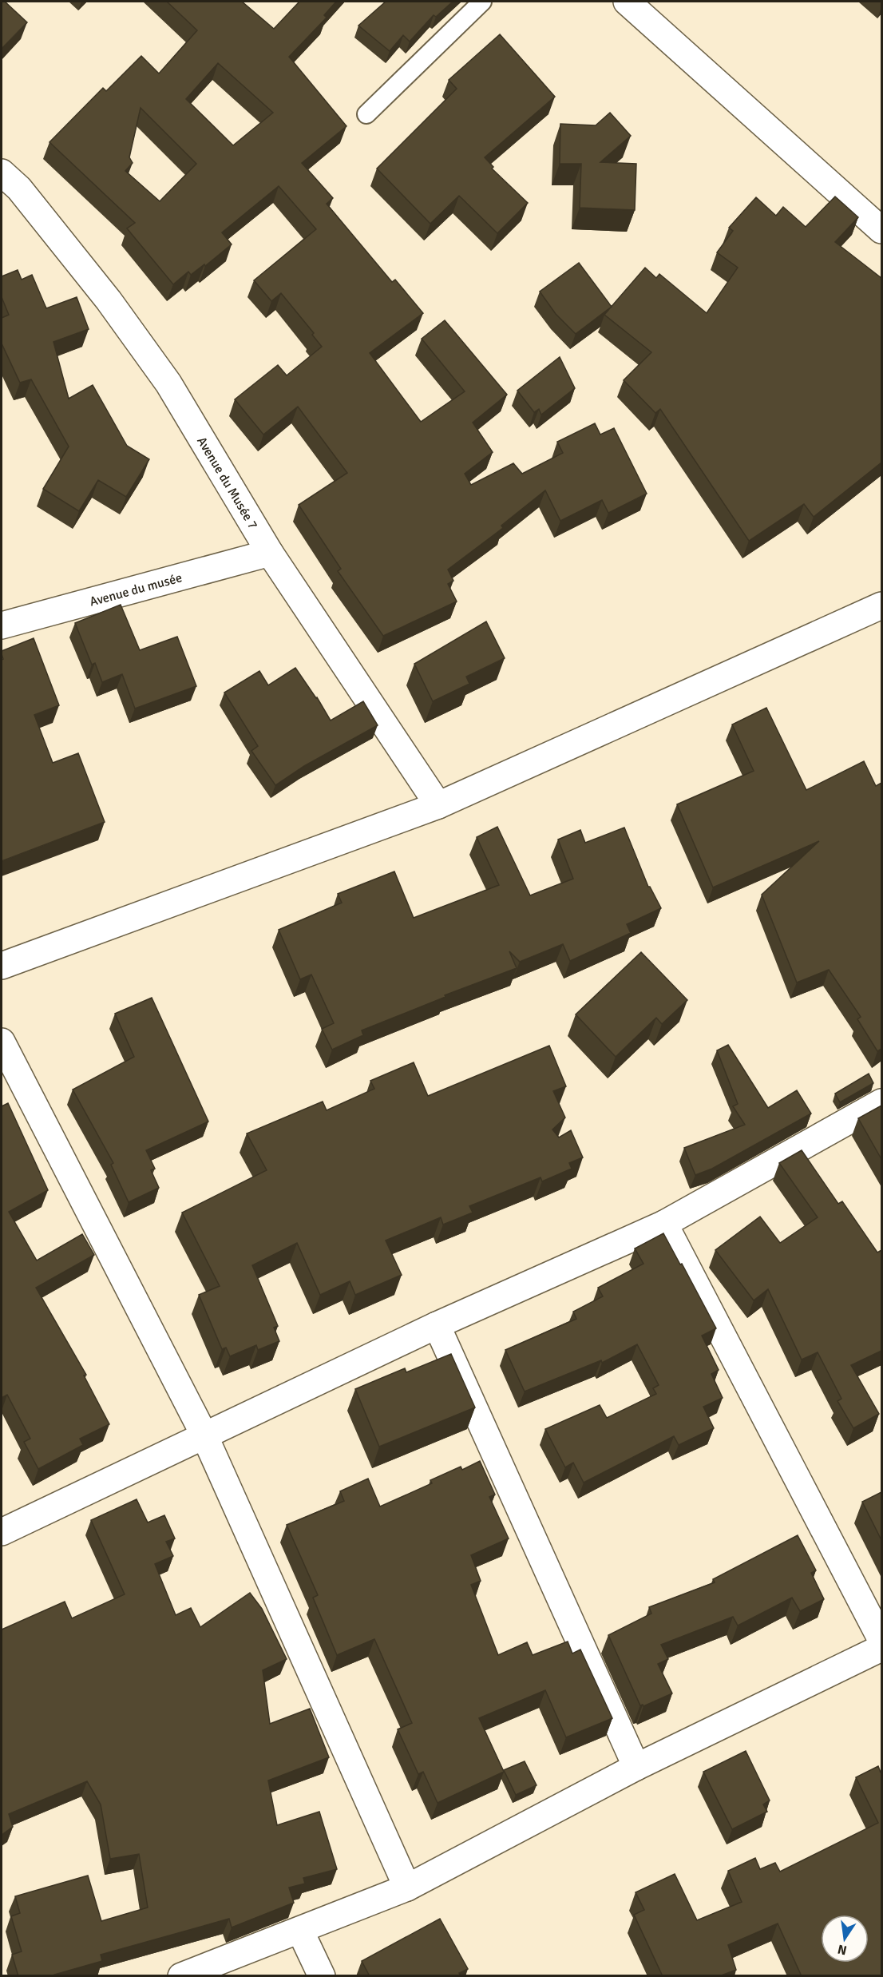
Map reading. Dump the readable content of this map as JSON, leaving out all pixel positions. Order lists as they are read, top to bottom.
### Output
{
  "streets": {
    "street": ["Avenue du Musée 7", "Avenue du musée"]
  },
  "crossings": [
    ["Avenue du Musée 7", "Avenue du musée"]
  ],
  "north": "bottom"
}
